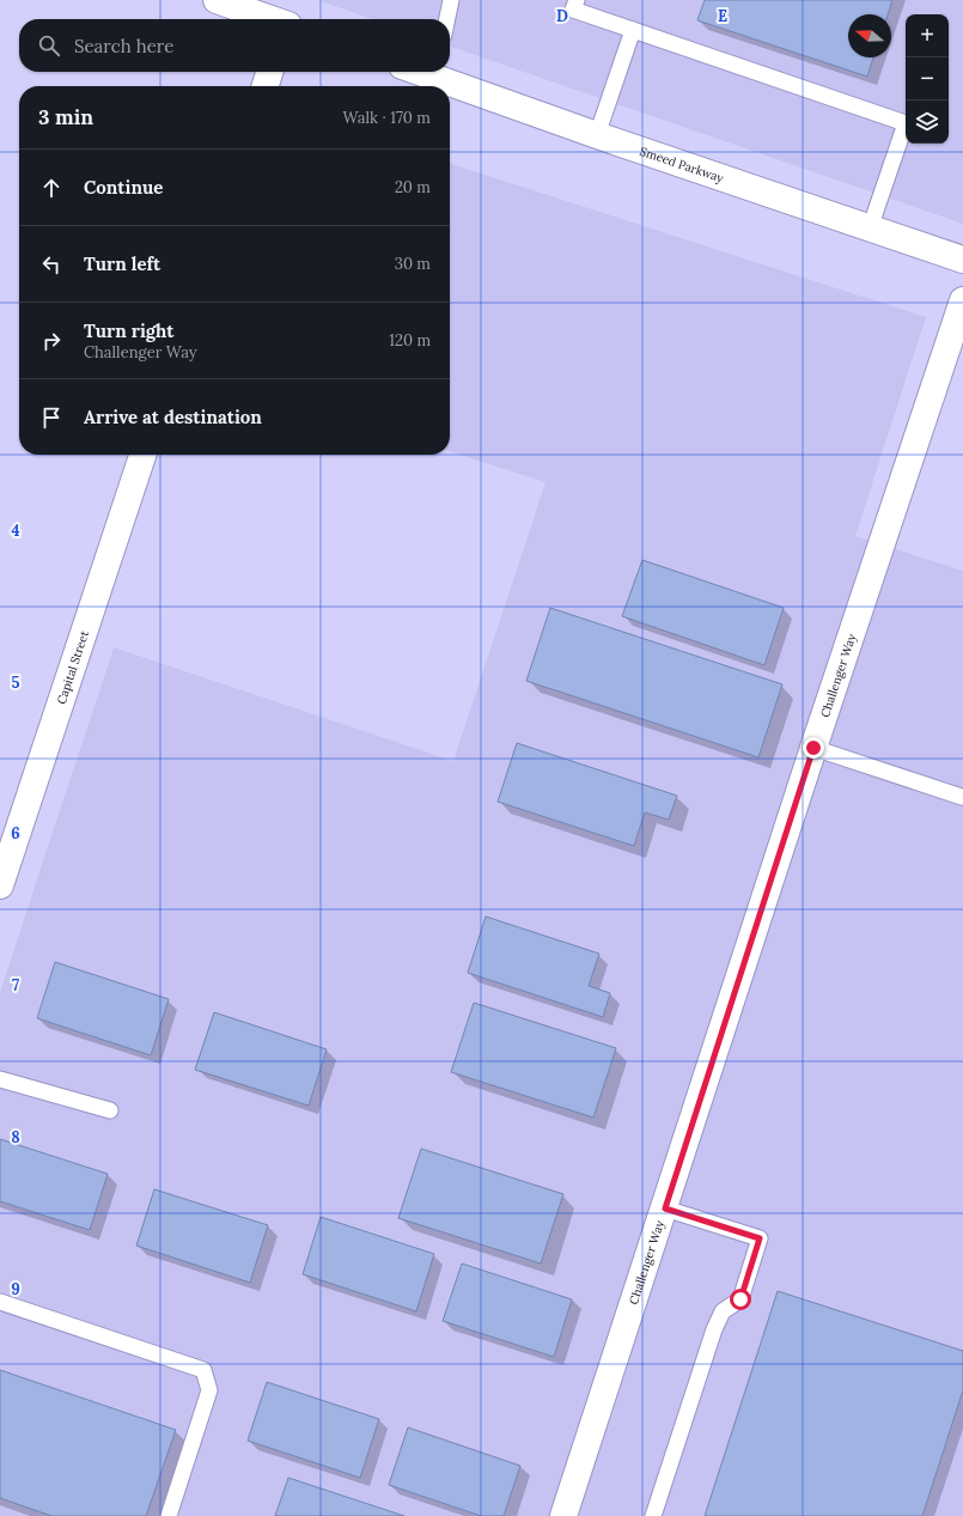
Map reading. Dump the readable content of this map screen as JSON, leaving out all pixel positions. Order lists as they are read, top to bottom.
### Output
{
  "streets": {
    "street": ["Smeed Parkway", "Capital Street", "Challenger Way"]
  },
  "north": "left",
  "page": {
    "map_buttons": ["+", "−"],
    "search": "Search here",
    "heading": ["3 min", "Walk · 170 m"],
    "list": [
      ["Continue", "20 m"],
      ["Turn left", "30 m"],
      ["Turn right", "Challenger Way", "120 m"],
      "Arrive at destination"
    ]
  },
  "grid": {
    "columns": ["D", "E"],
    "rows": [
      "4",
      "5",
      "6",
      "7",
      "8",
      "9"
    ]
  }
}
